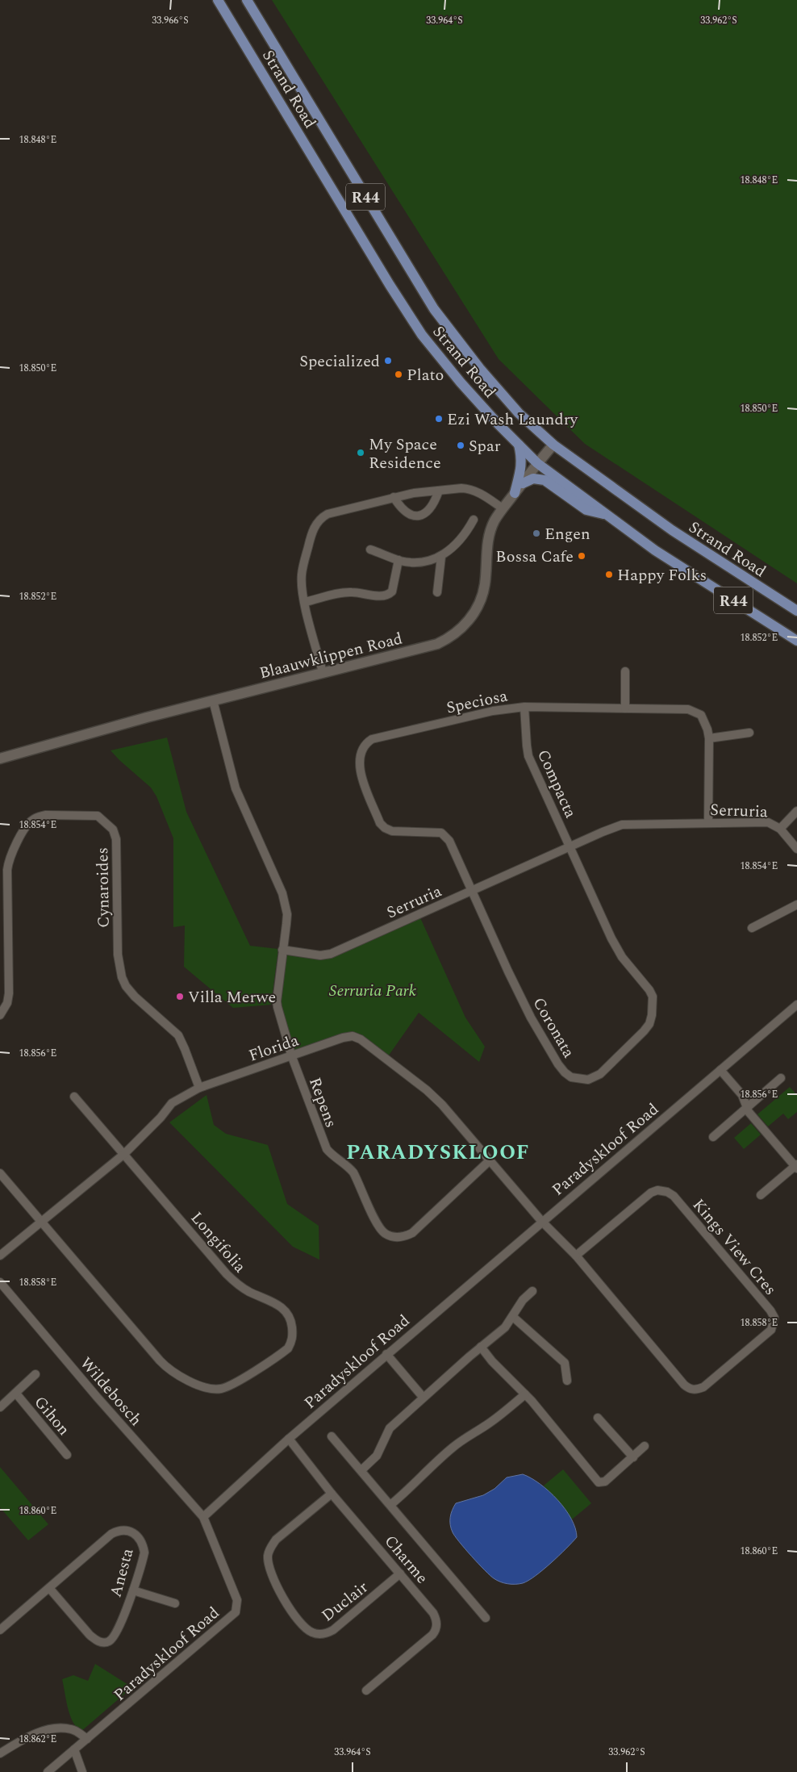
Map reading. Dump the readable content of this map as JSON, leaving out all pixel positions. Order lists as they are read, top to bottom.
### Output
{
  "streets": {
    "main road": ["Strand Road", "R44"],
    "street": [
      "Blaauwklippen Road",
      "Speciosa",
      "Compacta",
      "Serruria",
      "Cynaroides",
      "Coronata",
      "Florida",
      "Repens",
      "Paradyskloof Road",
      "Longifolia",
      "Kings View Cres",
      "Wildebosch",
      "Gihon",
      "Charme",
      "Anesta",
      "Duclair"
    ]
  },
  "crossings": [
    ["Strand Road", "Blaauwklippen Road"],
    ["Speciosa", "Compacta"],
    ["Speciosa", "Serruria"],
    ["Speciosa", "Coronata"],
    ["Compacta", "Serruria"],
    ["Compacta", "Coronata"],
    ["Serruria", "Coronata"],
    ["Serruria", "Repens"],
    ["Cynaroides", "Florida"],
    ["Florida", "Repens"],
    ["Florida", "Paradyskloof Road"],
    ["Florida", "Longifolia"],
    ["Florida", "Kings View Cres"],
    ["Paradyskloof Road", "Kings View Cres"],
    ["Paradyskloof Road", "Wildebosch"],
    ["Paradyskloof Road", "Charme"],
    ["Charme", "Duclair"]
  ],
  "districts": ["PARADYSKLOOF"],
  "parks": ["Serruria Park"],
  "places": [
    "Specialized",
    "Plato",
    "Ezi Wash Laundry",
    "Spar",
    "My Space Residence",
    "Engen",
    "Bossa Cafe",
    "Happy Folks",
    "Villa Merwe"
  ],
  "coordinates": [
    "33.966°S",
    "33.964°S",
    "33.962°S",
    "18.848°E",
    "18.850°E",
    "18.852°E",
    "18.854°E",
    "18.856°E",
    "18.858°E",
    "18.860°E",
    "18.862°E"
  ]
}
